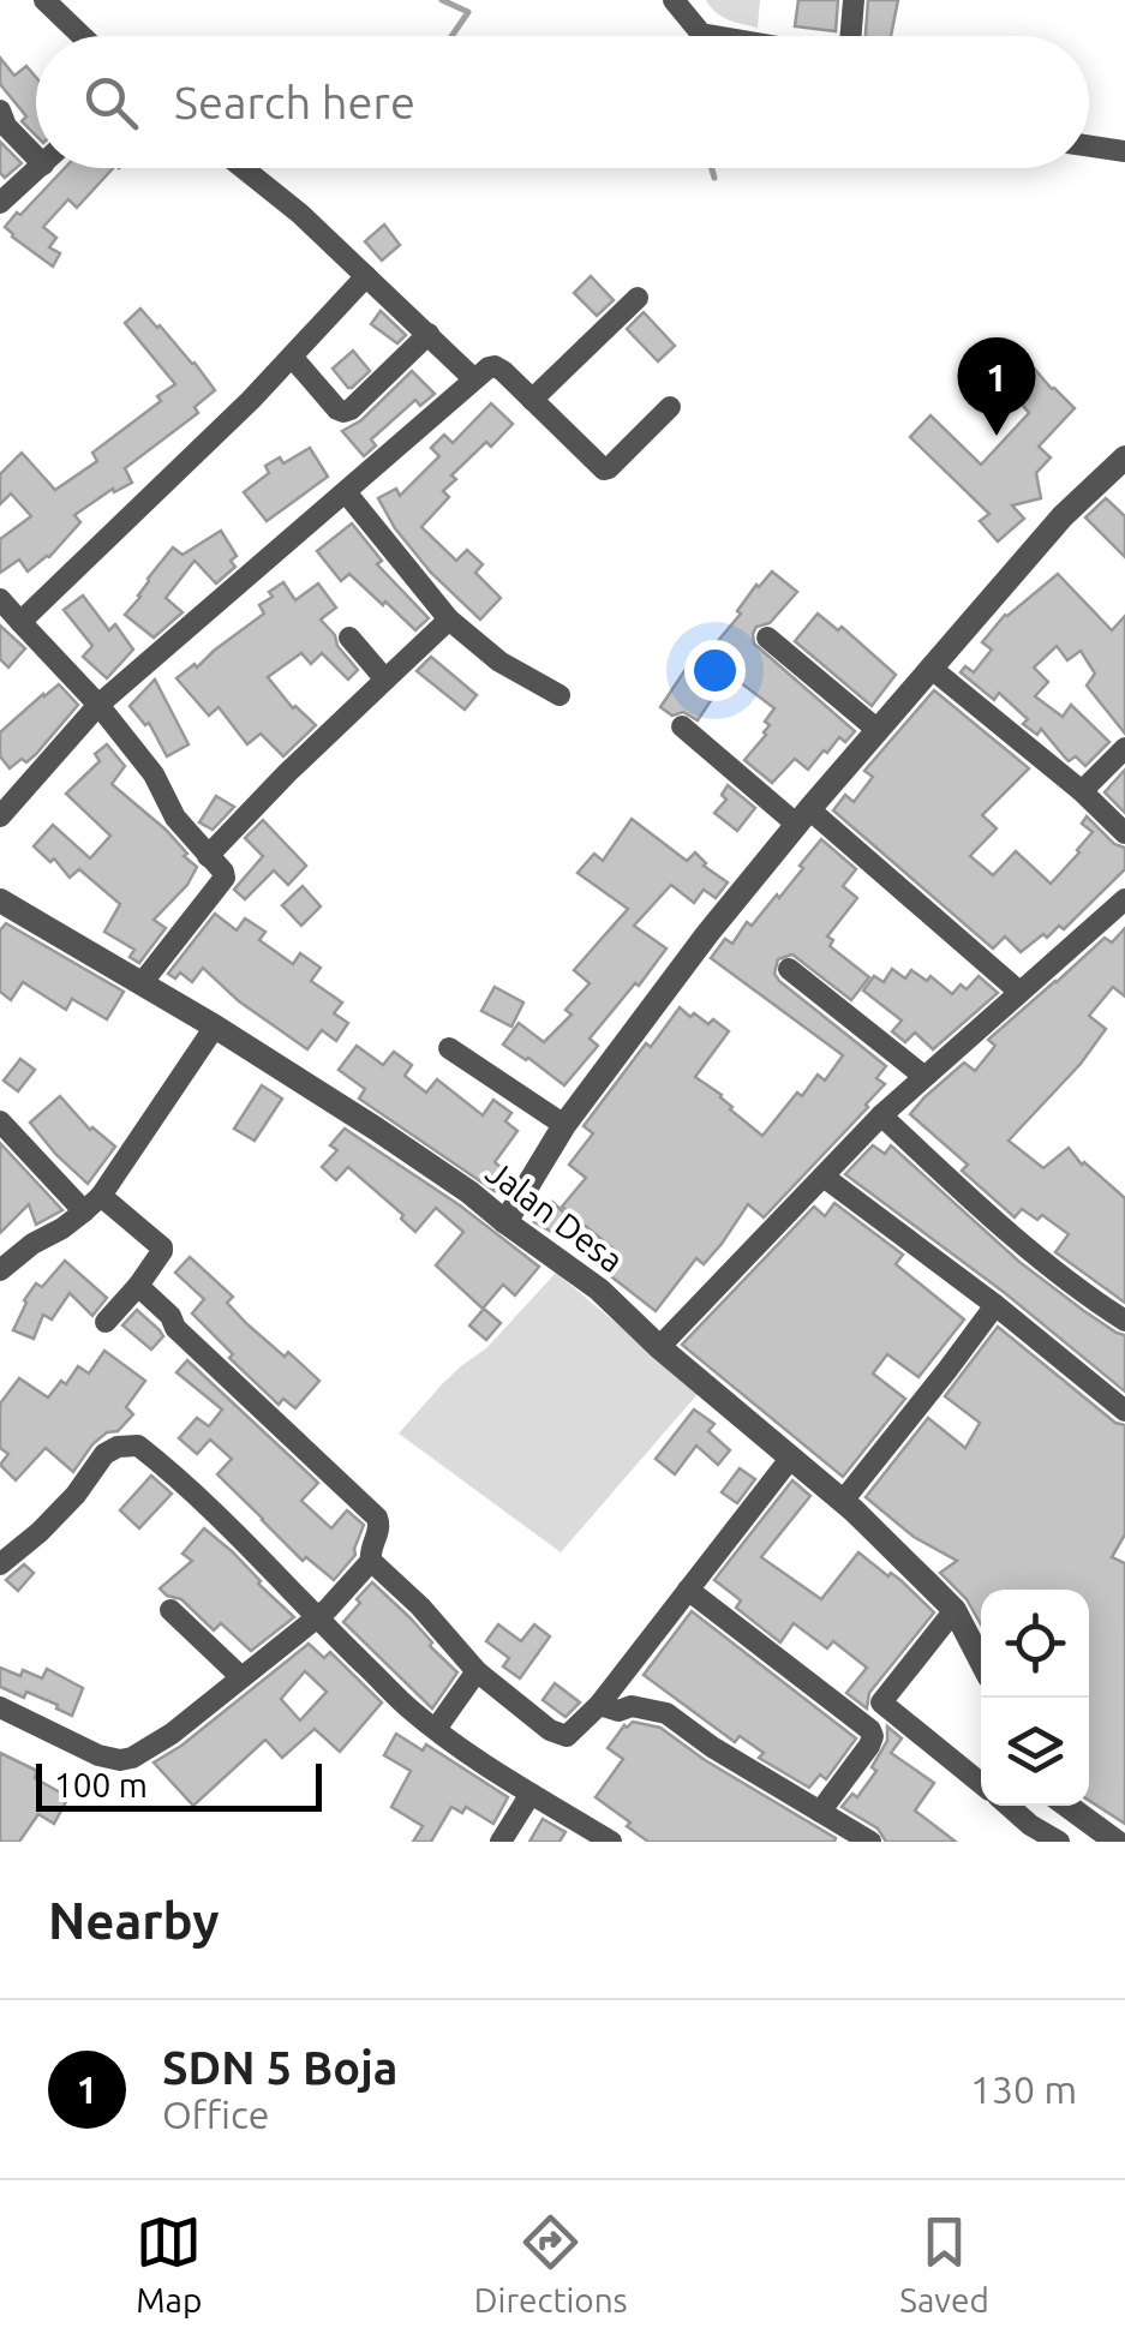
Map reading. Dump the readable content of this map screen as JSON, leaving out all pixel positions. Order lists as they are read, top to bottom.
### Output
{
  "streets": {
    "street": ["Jalan Desa"]
  },
  "scale_bar": "100 m",
  "page": {
    "search": "Search here",
    "pins": "1",
    "scale": "100 m",
    "heading": "Nearby",
    "list": [
      {
        "mark": "1",
        "name": "SDN 5 Boja",
        "note": "Office",
        "value": "130 m"
      }
    ],
    "nav": ["Map", "Directions", "Saved"]
  }
}
